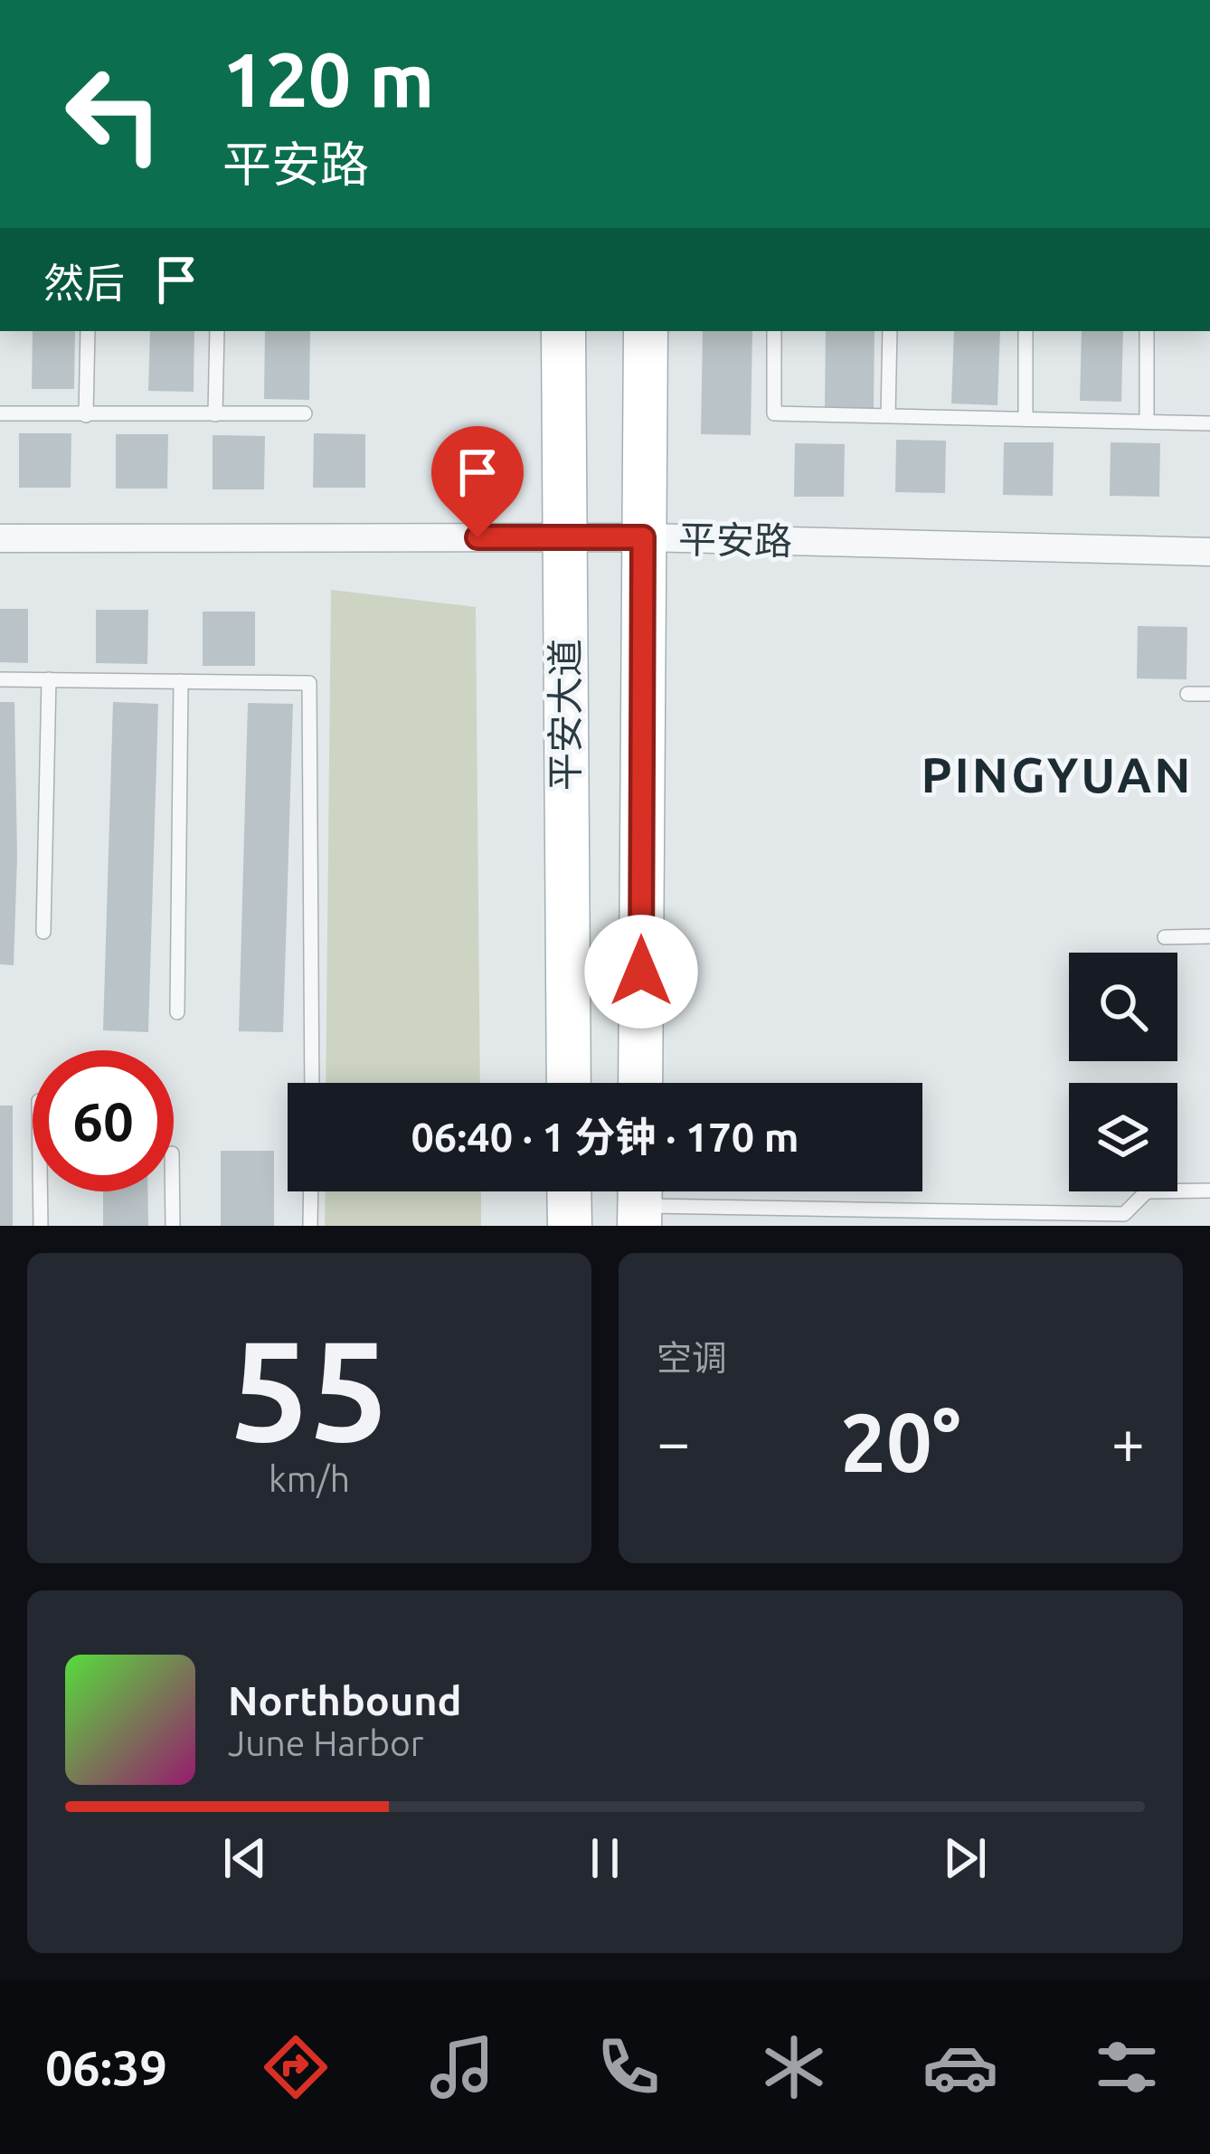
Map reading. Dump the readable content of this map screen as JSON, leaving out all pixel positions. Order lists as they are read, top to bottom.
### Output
{
  "streets": {
    "main road": ["平安大道"],
    "street": ["平安路"]
  },
  "crossings": [
    ["平安路", "平安大道"]
  ],
  "districts": ["PINGYUAN"],
  "page": {
    "turn": ["120 m", "平安路"],
    "then": "然后",
    "limit": "60",
    "trip": "06:40 · 1 分钟 · 170 m",
    "tile": [
      ["55", "km/h"],
      "空调"
    ],
    "heat": ["−", "20°", "+"],
    "song": ["Northbound", "June Harbor"],
    "tabs": "06:39"
  }
}
